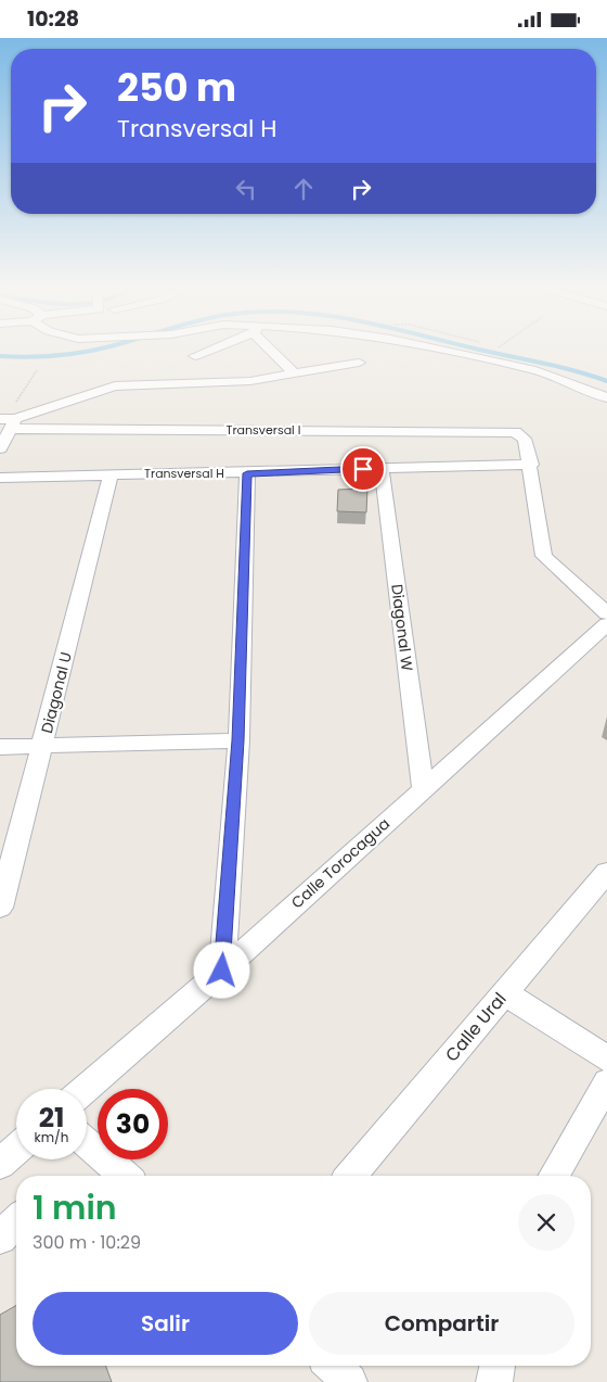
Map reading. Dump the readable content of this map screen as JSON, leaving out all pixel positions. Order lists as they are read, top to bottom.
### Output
{
  "streets": {
    "street": [
      "Transversal I",
      "Transversal H",
      "Diagonal W",
      "Diagonal U",
      "Calle Torocagua",
      "Calle Ural"
    ]
  },
  "crossings": [
    ["Transversal I", "Transversal H"],
    ["Transversal H", "Diagonal W"],
    ["Transversal H", "Diagonal U"],
    ["Diagonal W", "Calle Torocagua"]
  ],
  "page": {
    "status": "10:28",
    "turn": ["250 m", "Transversal H"],
    "speed": "21 km/h",
    "limit": "30",
    "heading": ["1 min", "300 m · 10:29"],
    "buttons": ["Salir", "Compartir"]
  }
}
